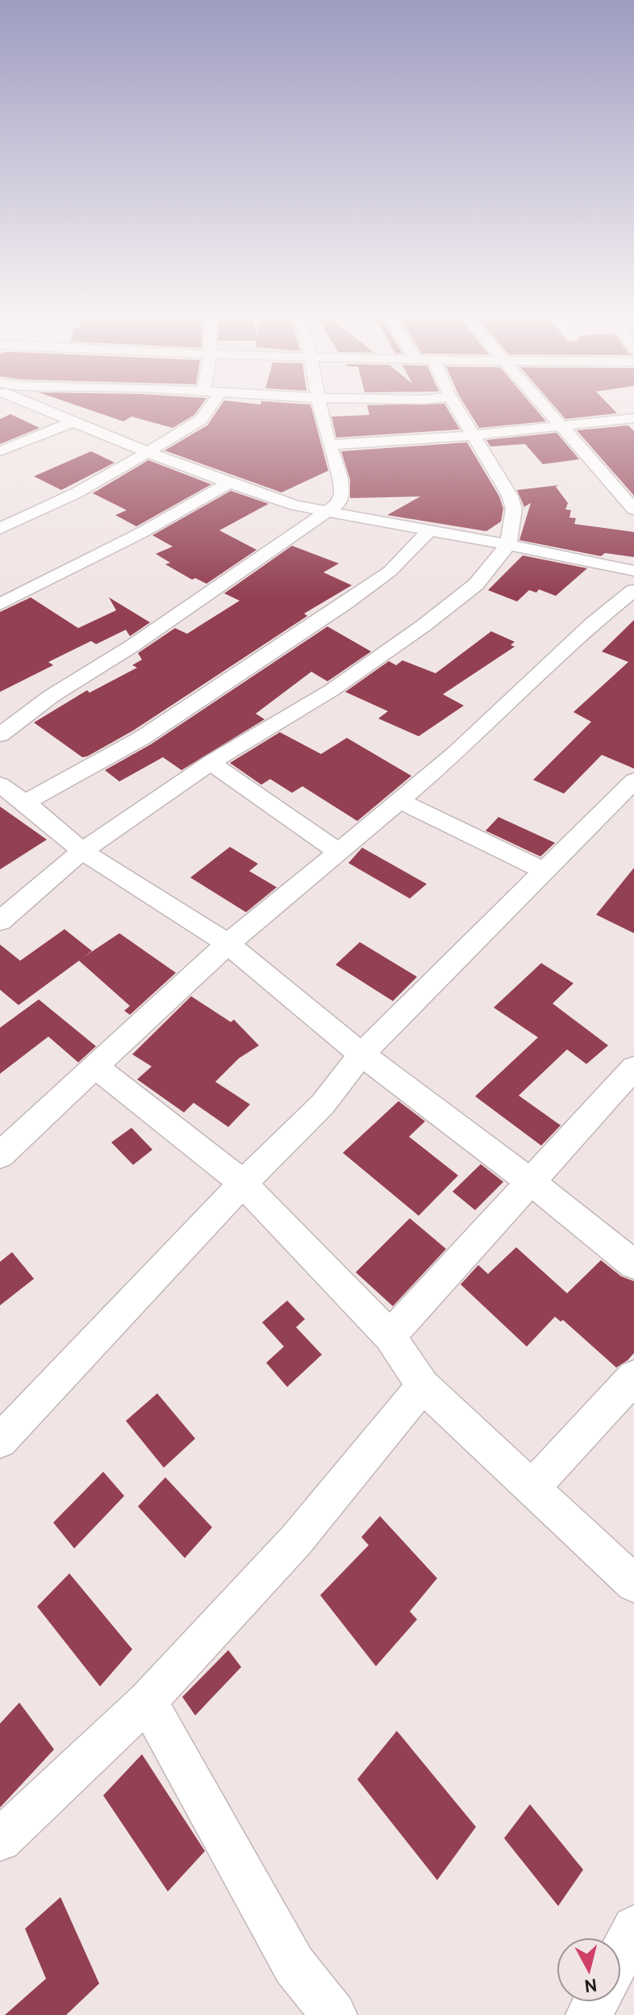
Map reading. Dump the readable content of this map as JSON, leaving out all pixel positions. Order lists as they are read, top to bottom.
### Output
{
  "north": "bottom"
}
